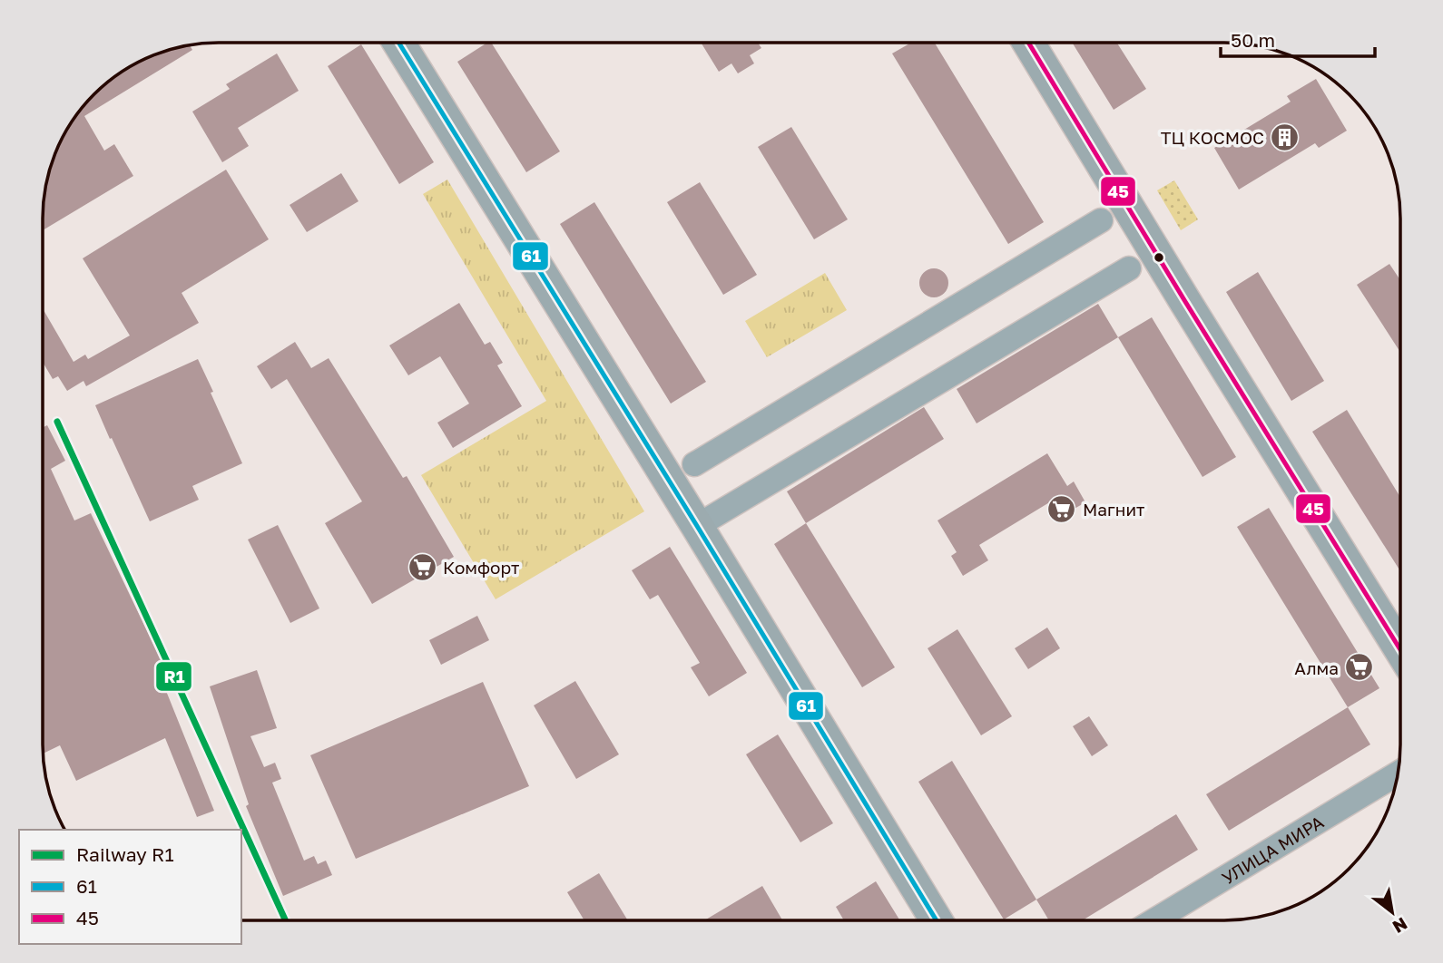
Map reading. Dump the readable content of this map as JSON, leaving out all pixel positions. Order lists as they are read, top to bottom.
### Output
{
  "streets": {
    "street": ["УЛИЦА МИРА"]
  },
  "places": {
    "building": ["ТЦ КОСМОС"],
    "supermarket": ["Магнит", "Комфорт", "Алма"]
  },
  "lines": ["transit line 61", "transit line 45", "rail line R1"],
  "legend": ["Railway R1", "61", "45"],
  "scale_bar": "50 m",
  "north": "bottom right"
}
